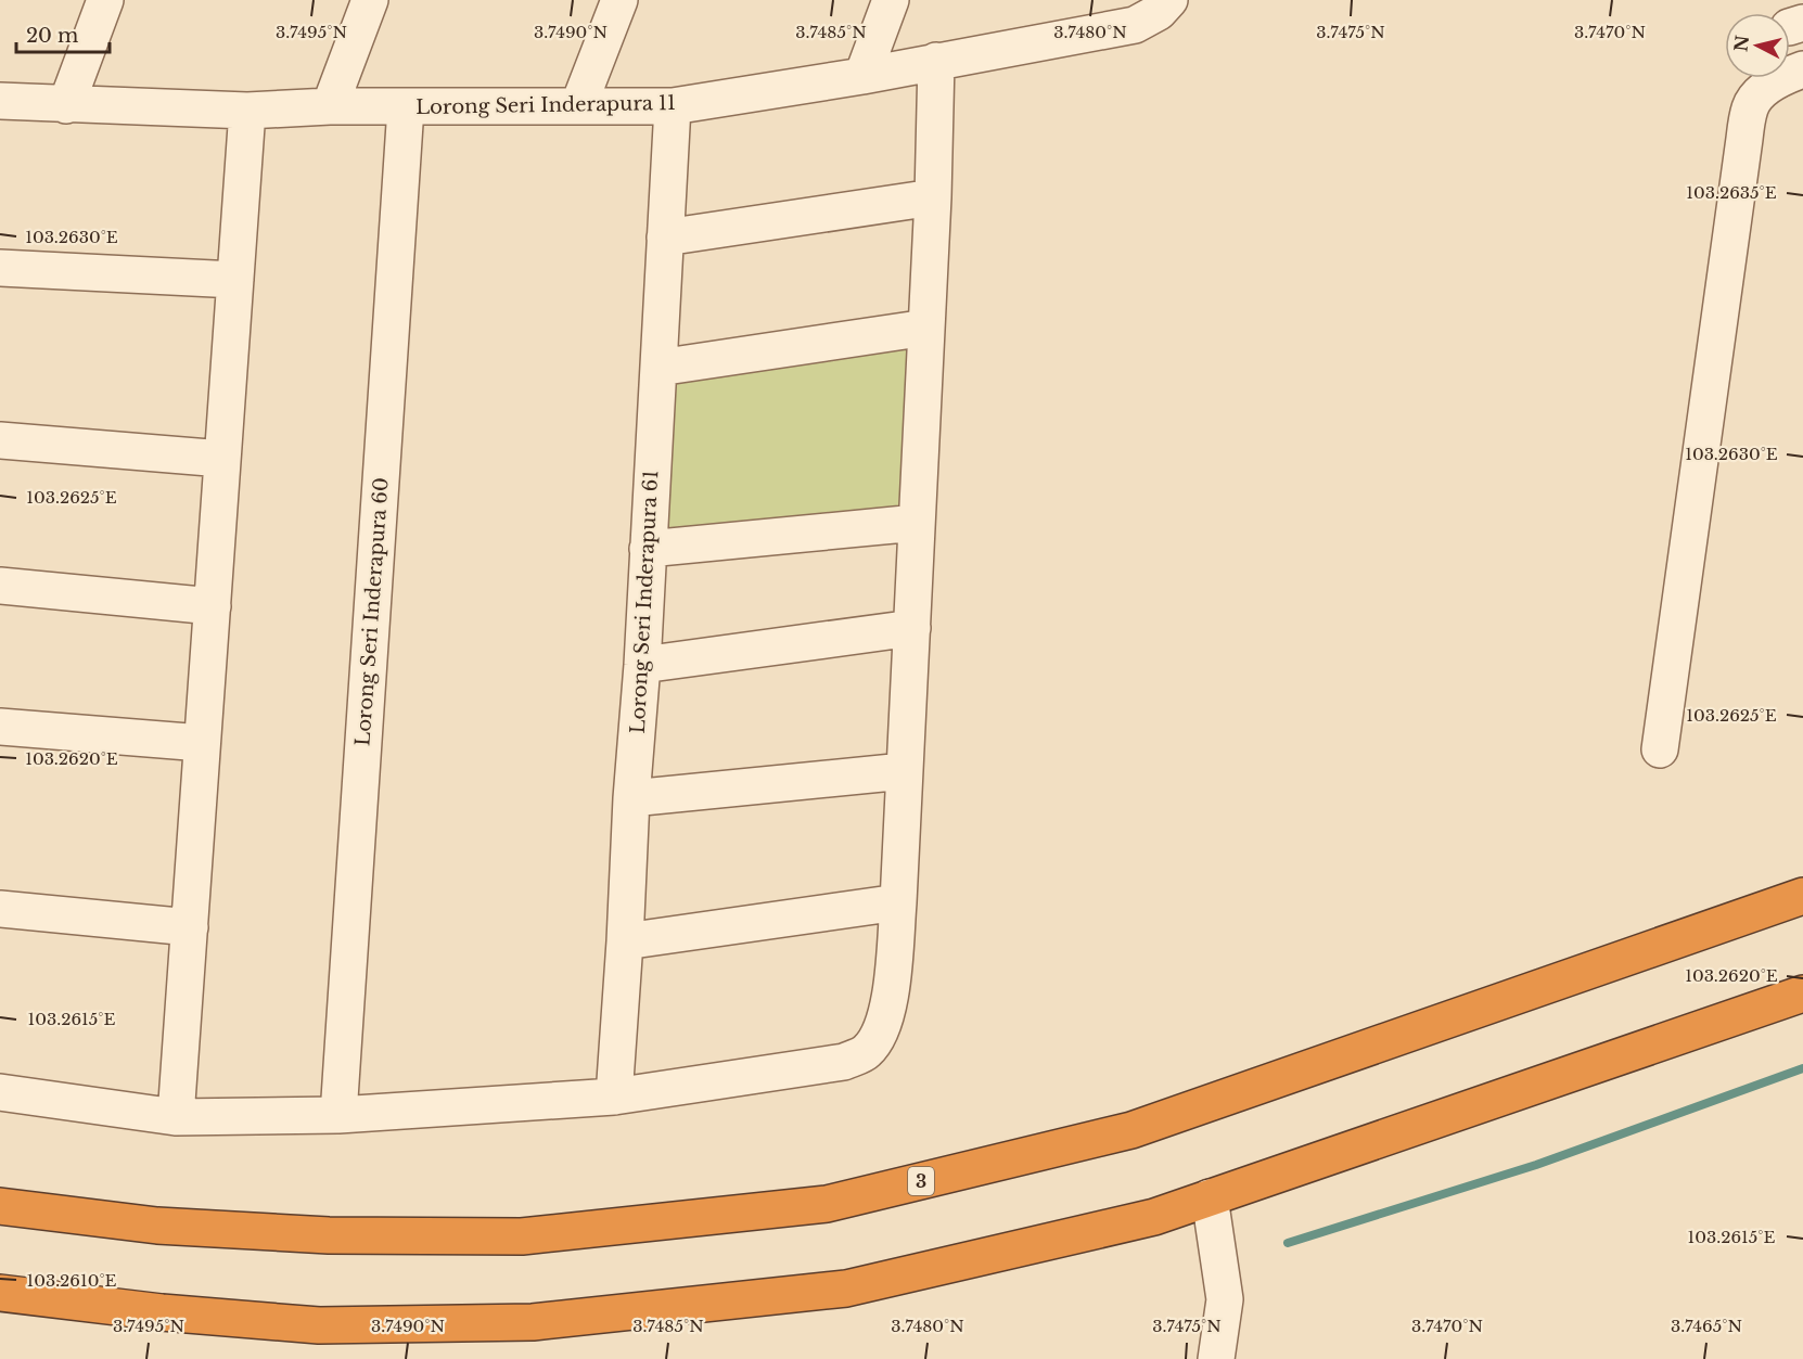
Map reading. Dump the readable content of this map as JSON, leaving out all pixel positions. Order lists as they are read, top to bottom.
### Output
{
  "streets": {
    "highway": ["3"],
    "street": ["Lorong Seri Inderapura 11", "Lorong Seri Inderapura 61", "Lorong Seri Inderapura 60"]
  },
  "crossings": [
    ["Lorong Seri Inderapura 11", "Lorong Seri Inderapura 61"],
    ["Lorong Seri Inderapura 11", "Lorong Seri Inderapura 60"]
  ],
  "scale_bar": "20 m",
  "north": "left",
  "coordinates": [
    "3.7495°N",
    "3.7490°N",
    "3.7485°N",
    "3.7480°N",
    "3.7475°N",
    "3.7470°N",
    "103.2635°E",
    "103.2630°E",
    "103.2625°E",
    "103.2620°E",
    "103.2615°E",
    "103.2610°E",
    "3.7465°N"
  ]
}
